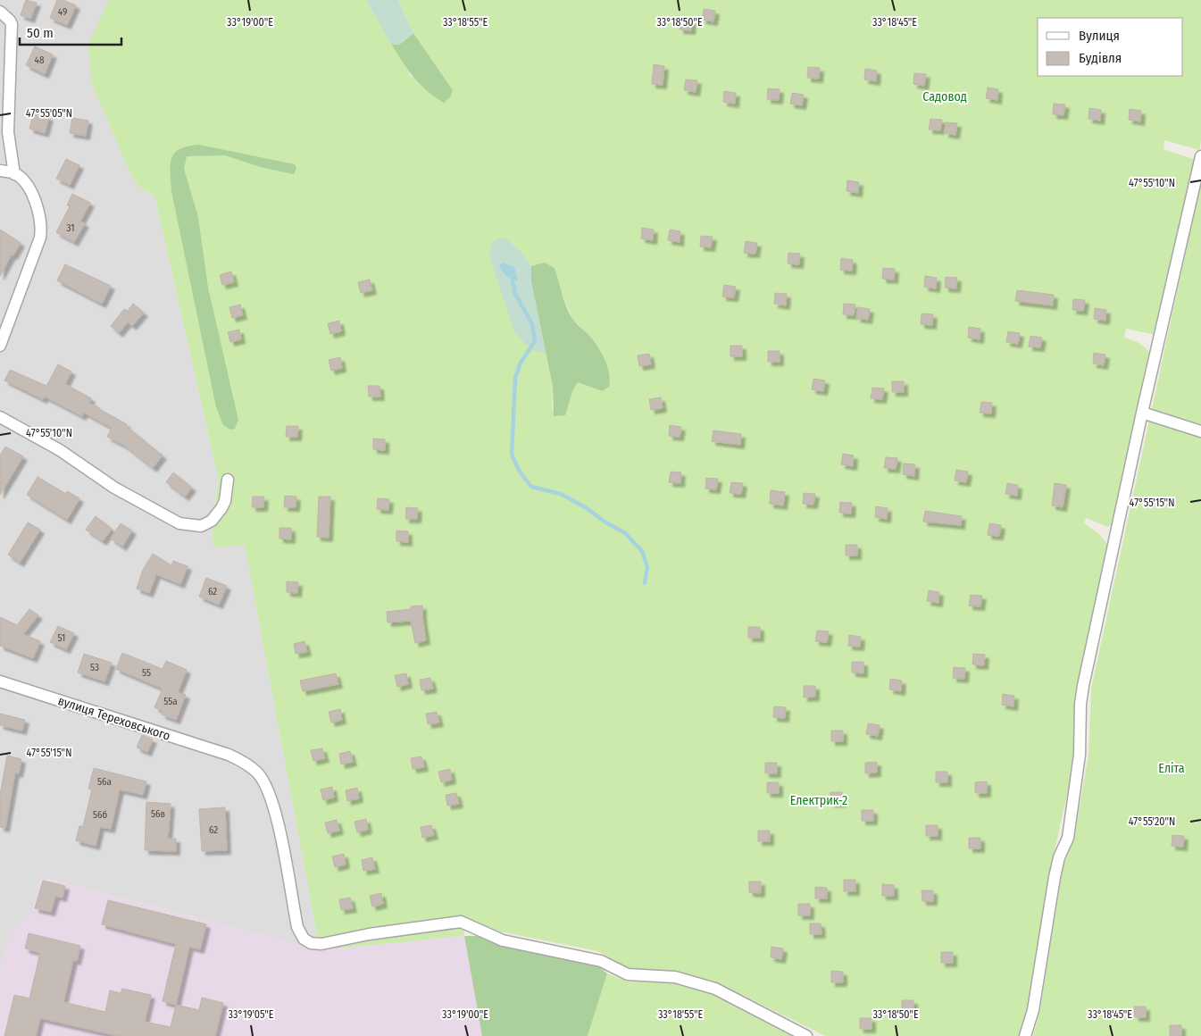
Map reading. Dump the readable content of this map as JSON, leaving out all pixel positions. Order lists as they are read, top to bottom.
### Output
{
  "streets": {
    "street": ["вулиця Тереховського"]
  },
  "parks": ["Садовод", "Еліта", "Електрик-2"],
  "house_numbers": [
    "49",
    "48",
    "31",
    "62",
    "51",
    "53",
    "55",
    "55а",
    "56а",
    "56в",
    "56б",
    "62"
  ],
  "legend": ["Вулиця", "Будівля"],
  "scale_bar": "50 m",
  "coordinates": [
    "33°19'00\"E",
    "33°18'55\"E",
    "33°18'50\"E",
    "33°18'45\"E",
    "47°55'05\"N",
    "47°55'10\"N",
    "47°55'15\"N",
    "47°55'20\"N",
    "33°19'05\"E"
  ]
}
